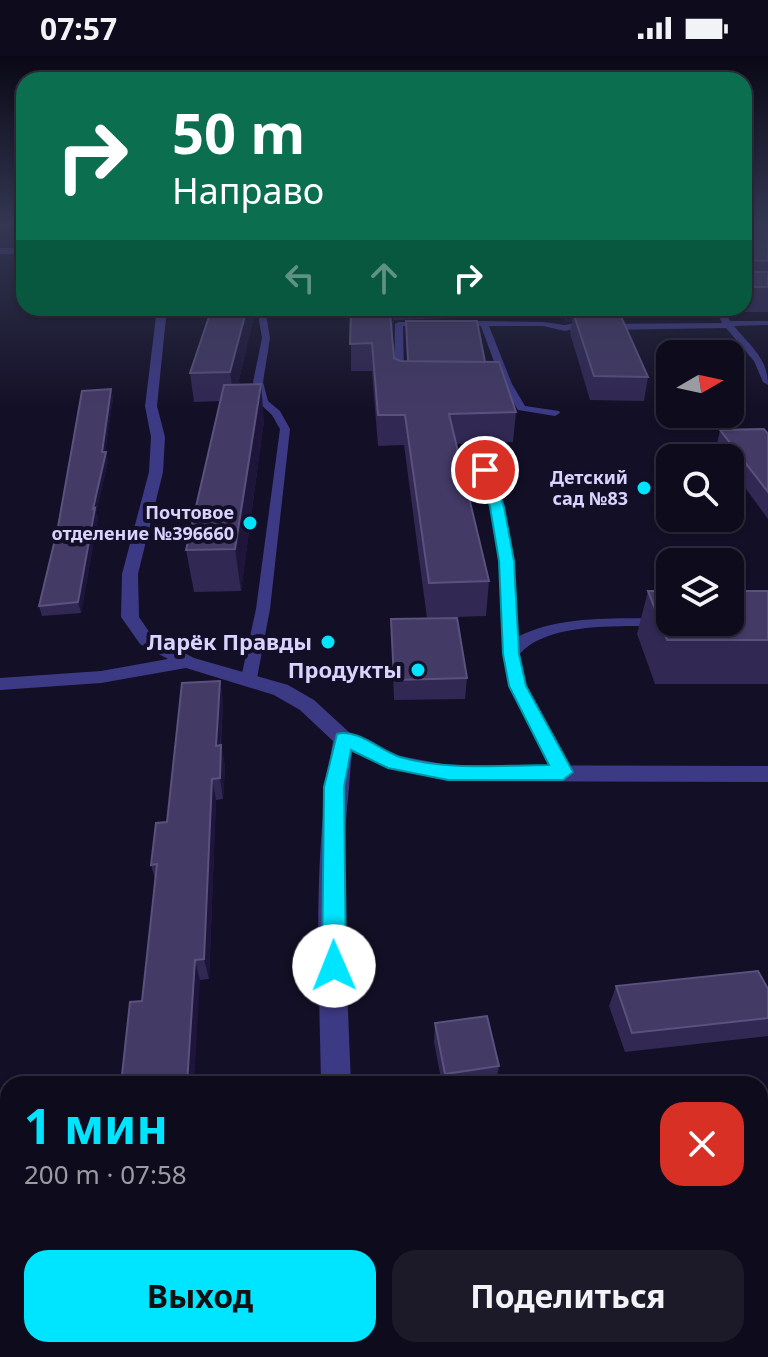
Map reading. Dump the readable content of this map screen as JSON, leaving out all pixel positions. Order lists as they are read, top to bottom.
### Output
{
  "places": [
    "Детский сад №83",
    "Почтовое отделение №396660",
    "Ларёк Правды",
    "Продукты"
  ],
  "north": "right",
  "page": {
    "status": "07:57",
    "turn": ["50 m", "Направо"],
    "heading": ["1 мин", "200 m · 07:58"],
    "buttons": ["Выход", "Поделиться"]
  }
}
